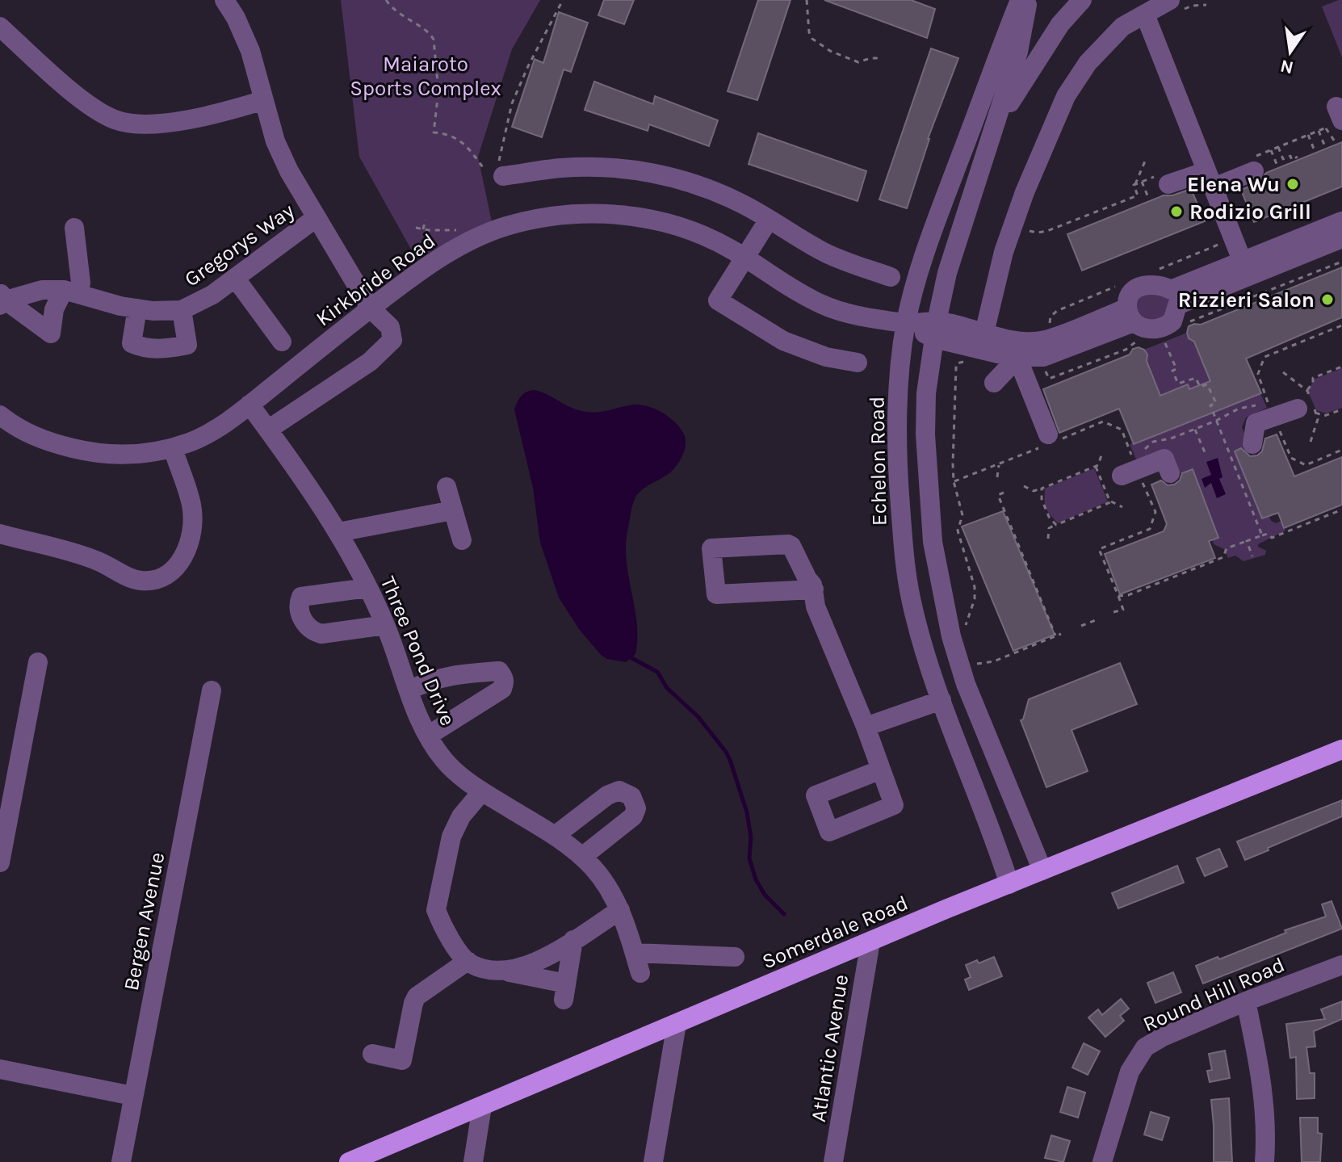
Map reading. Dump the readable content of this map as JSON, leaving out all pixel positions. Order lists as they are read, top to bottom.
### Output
{
  "streets": {
    "main road": ["Somerdale Road"],
    "street": [
      "Gregorys Way",
      "Kirkbride Road",
      "Echelon Road",
      "Three Pond Drive",
      "Bergen Avenue",
      "Round Hill Road",
      "Atlantic Avenue"
    ]
  },
  "crossings": [
    ["Kirkbride Road", "Echelon Road"],
    ["Kirkbride Road", "Three Pond Drive"],
    ["Echelon Road", "Somerdale Road"],
    ["Somerdale Road", "Atlantic Avenue"]
  ],
  "parks": ["Maiaroto Sports Complex"],
  "places": ["Elena Wu", "Rodizio Grill", "Rizzieri Salon"],
  "north": "bottom"
}
